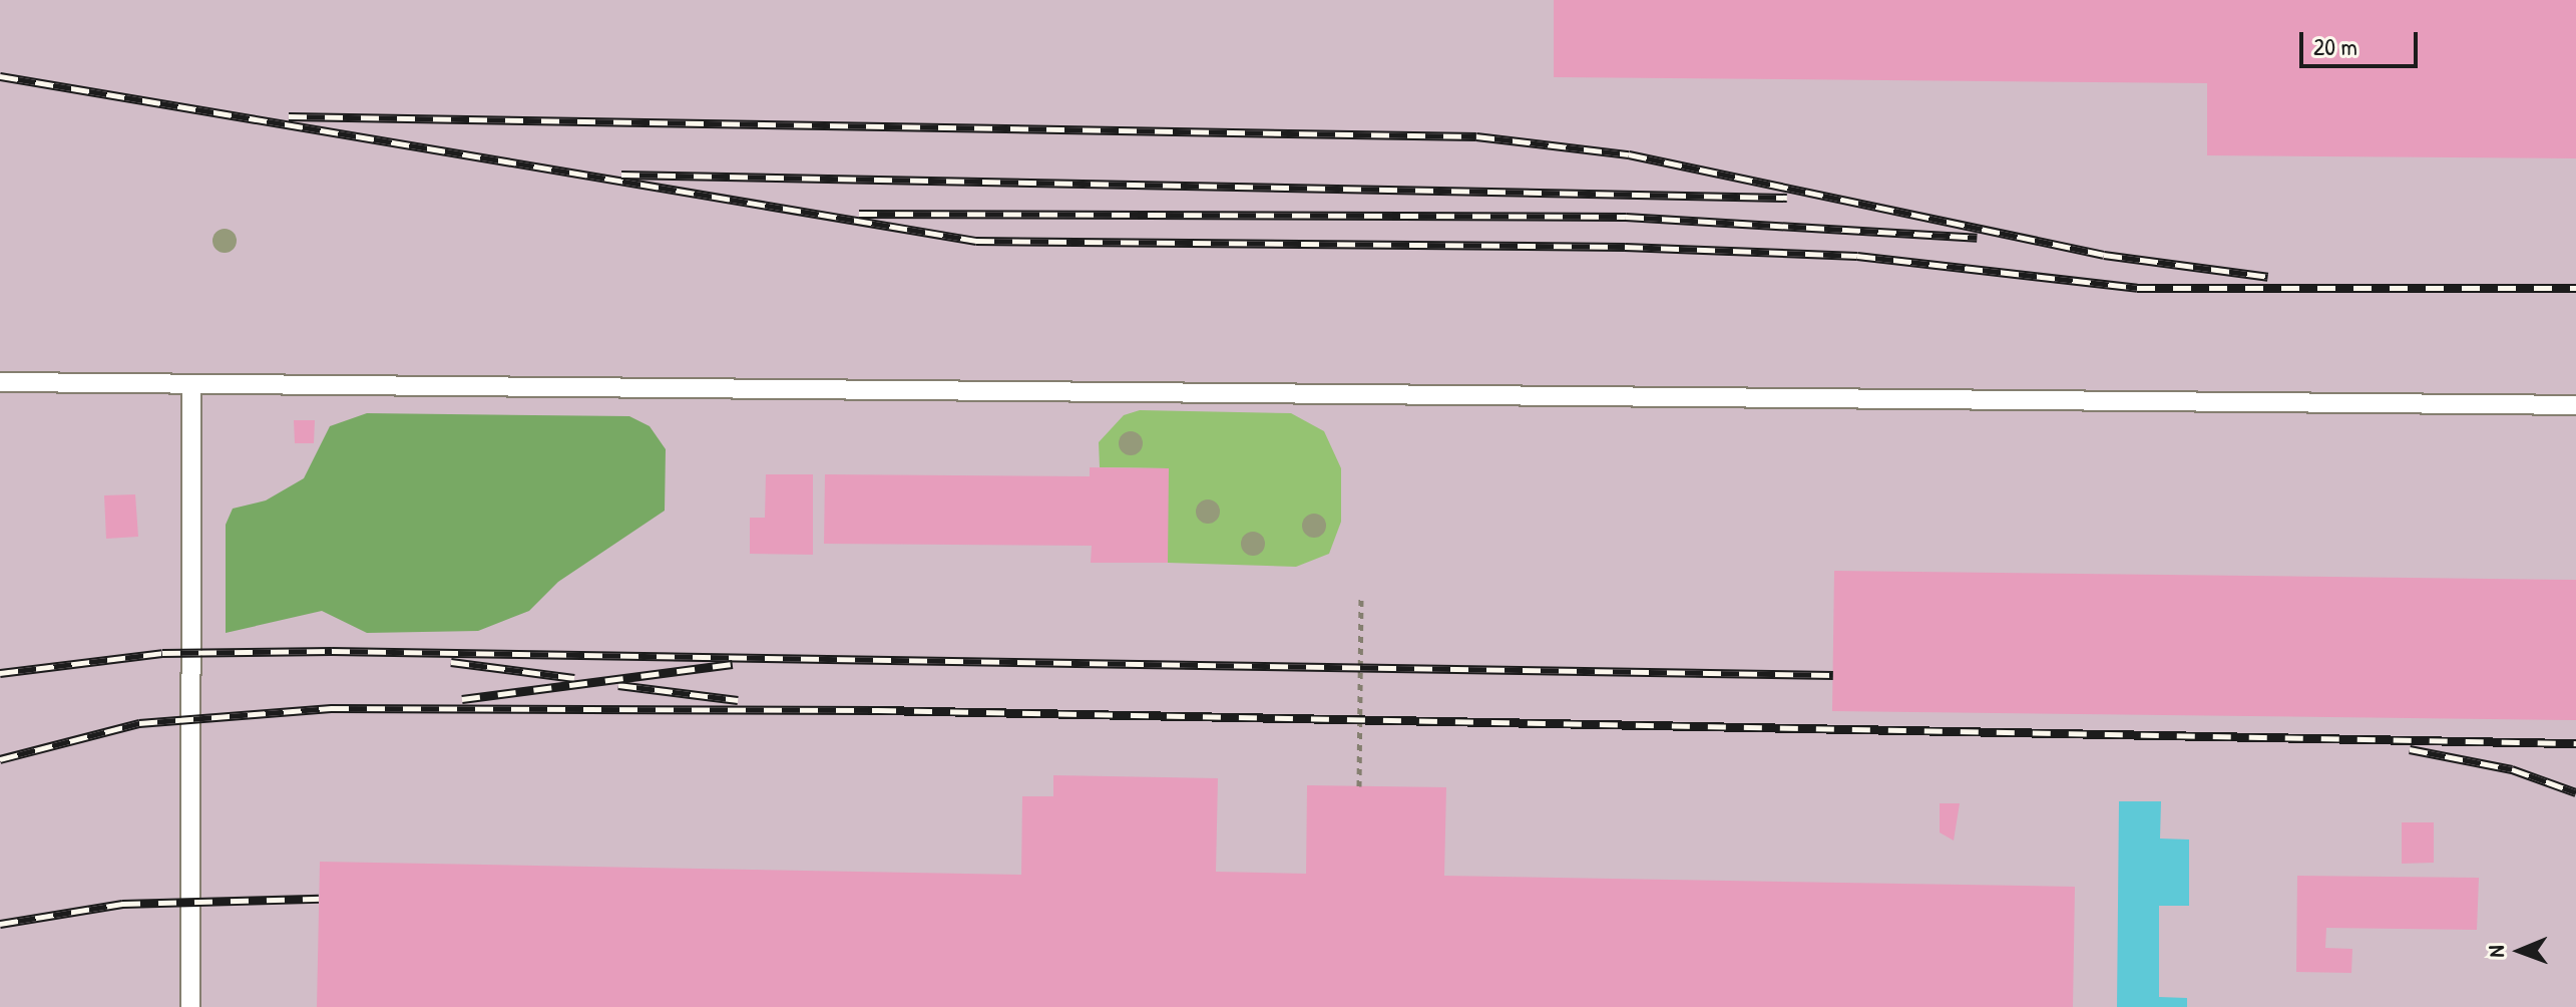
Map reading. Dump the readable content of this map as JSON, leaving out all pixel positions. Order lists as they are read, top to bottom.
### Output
{
  "scale_bar": "20 m",
  "north": "left"
}
